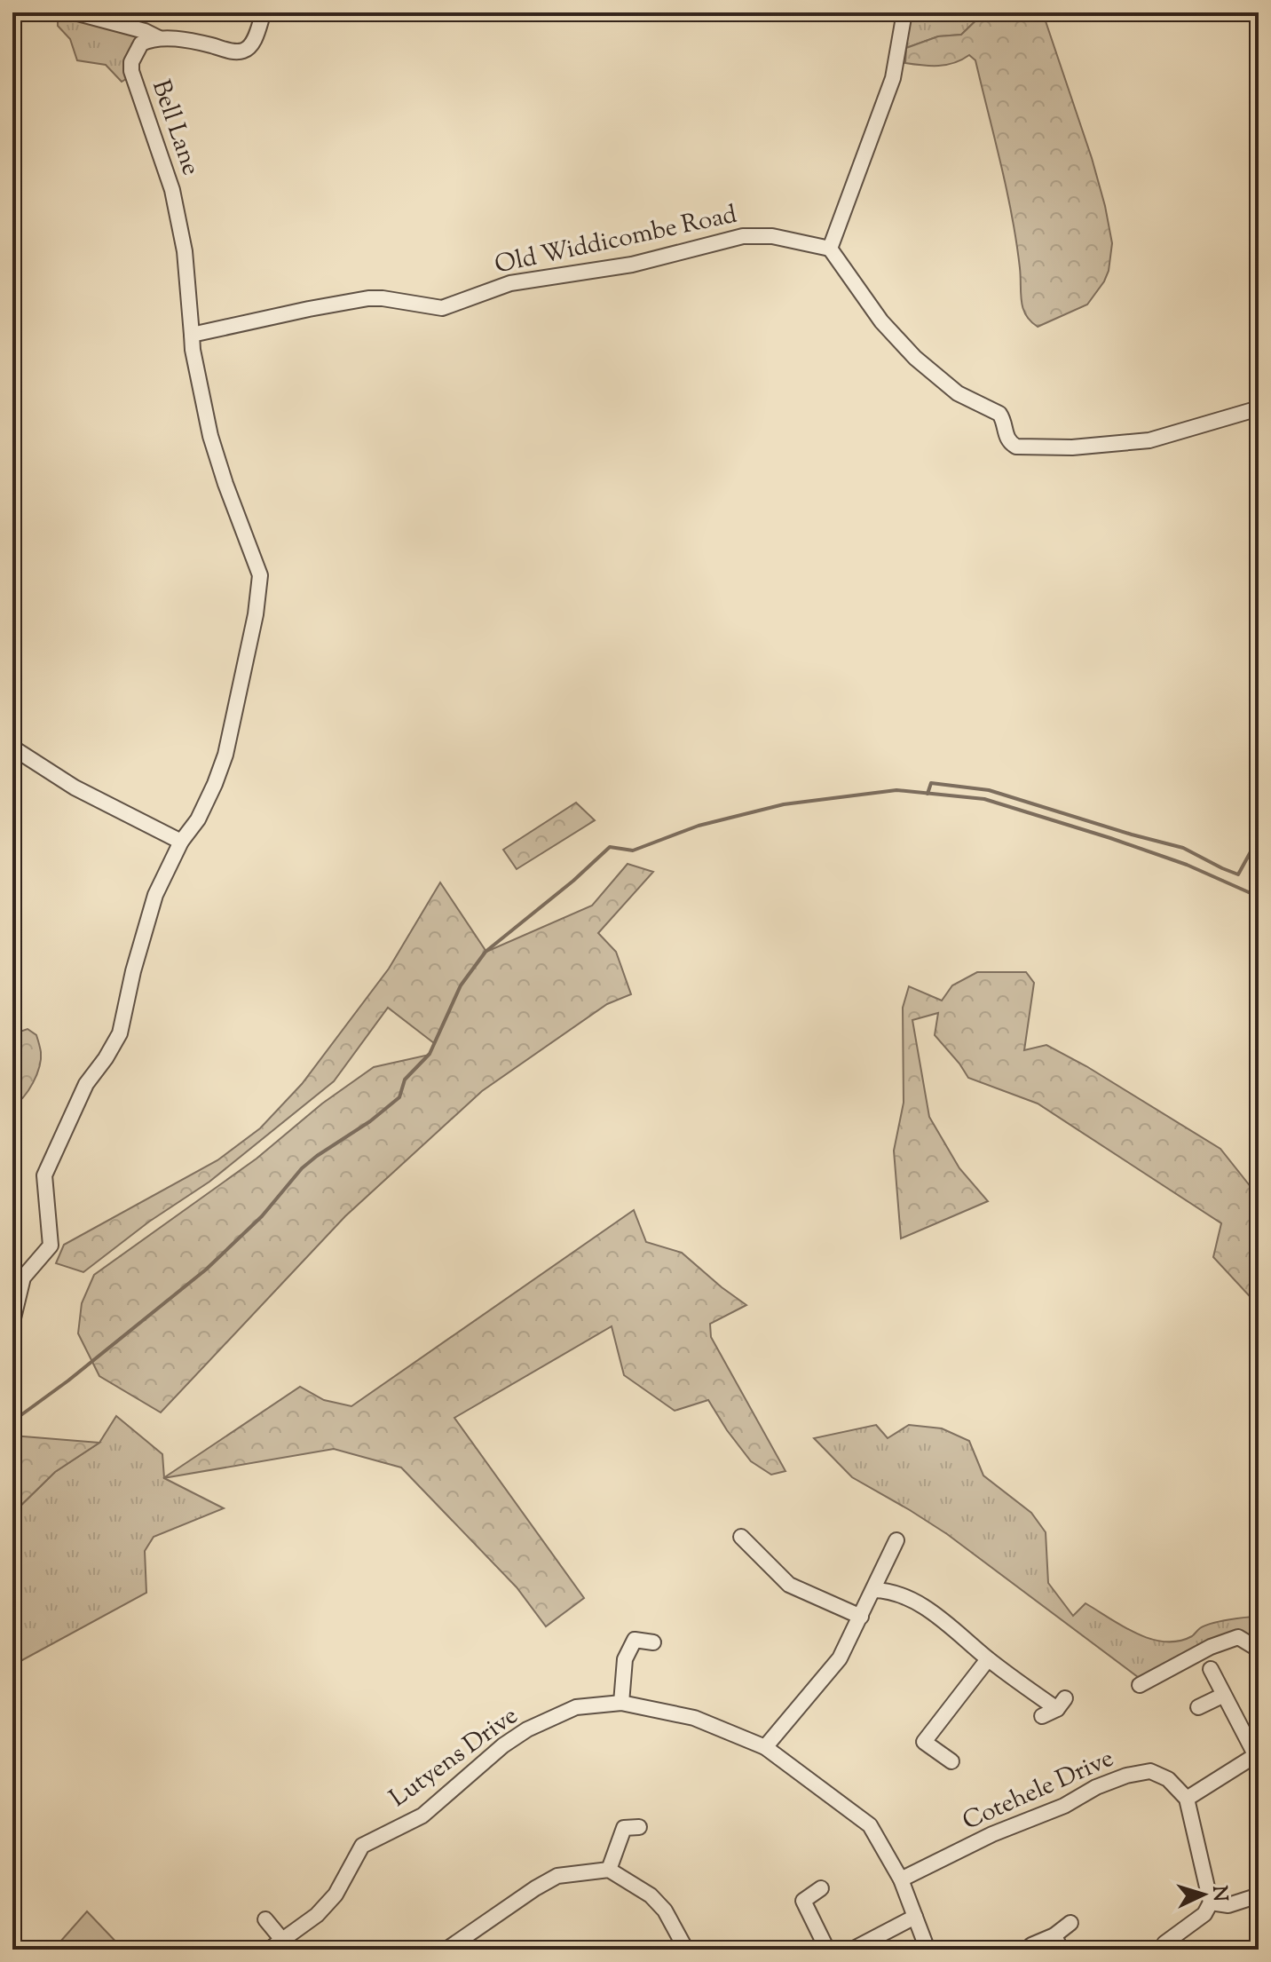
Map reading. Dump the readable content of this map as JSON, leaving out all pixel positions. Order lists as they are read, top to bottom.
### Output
{
  "streets": {
    "street": [
      "Bell Lane",
      "Old Widdicombe Road",
      "Lutyens Drive",
      "Cotehele Drive"
    ]
  },
  "crossings": [
    ["Bell Lane", "Old Widdicombe Road"],
    ["Lutyens Drive", "Cotehele Drive"]
  ],
  "north": "right"
}
